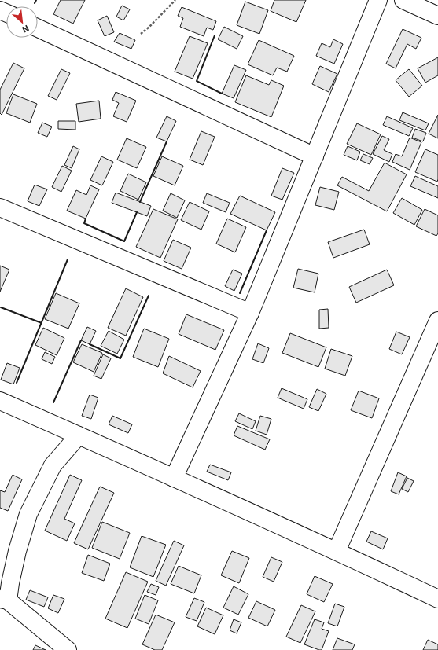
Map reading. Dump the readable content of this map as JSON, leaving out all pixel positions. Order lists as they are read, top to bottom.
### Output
{
  "north": "bottom right"
}
